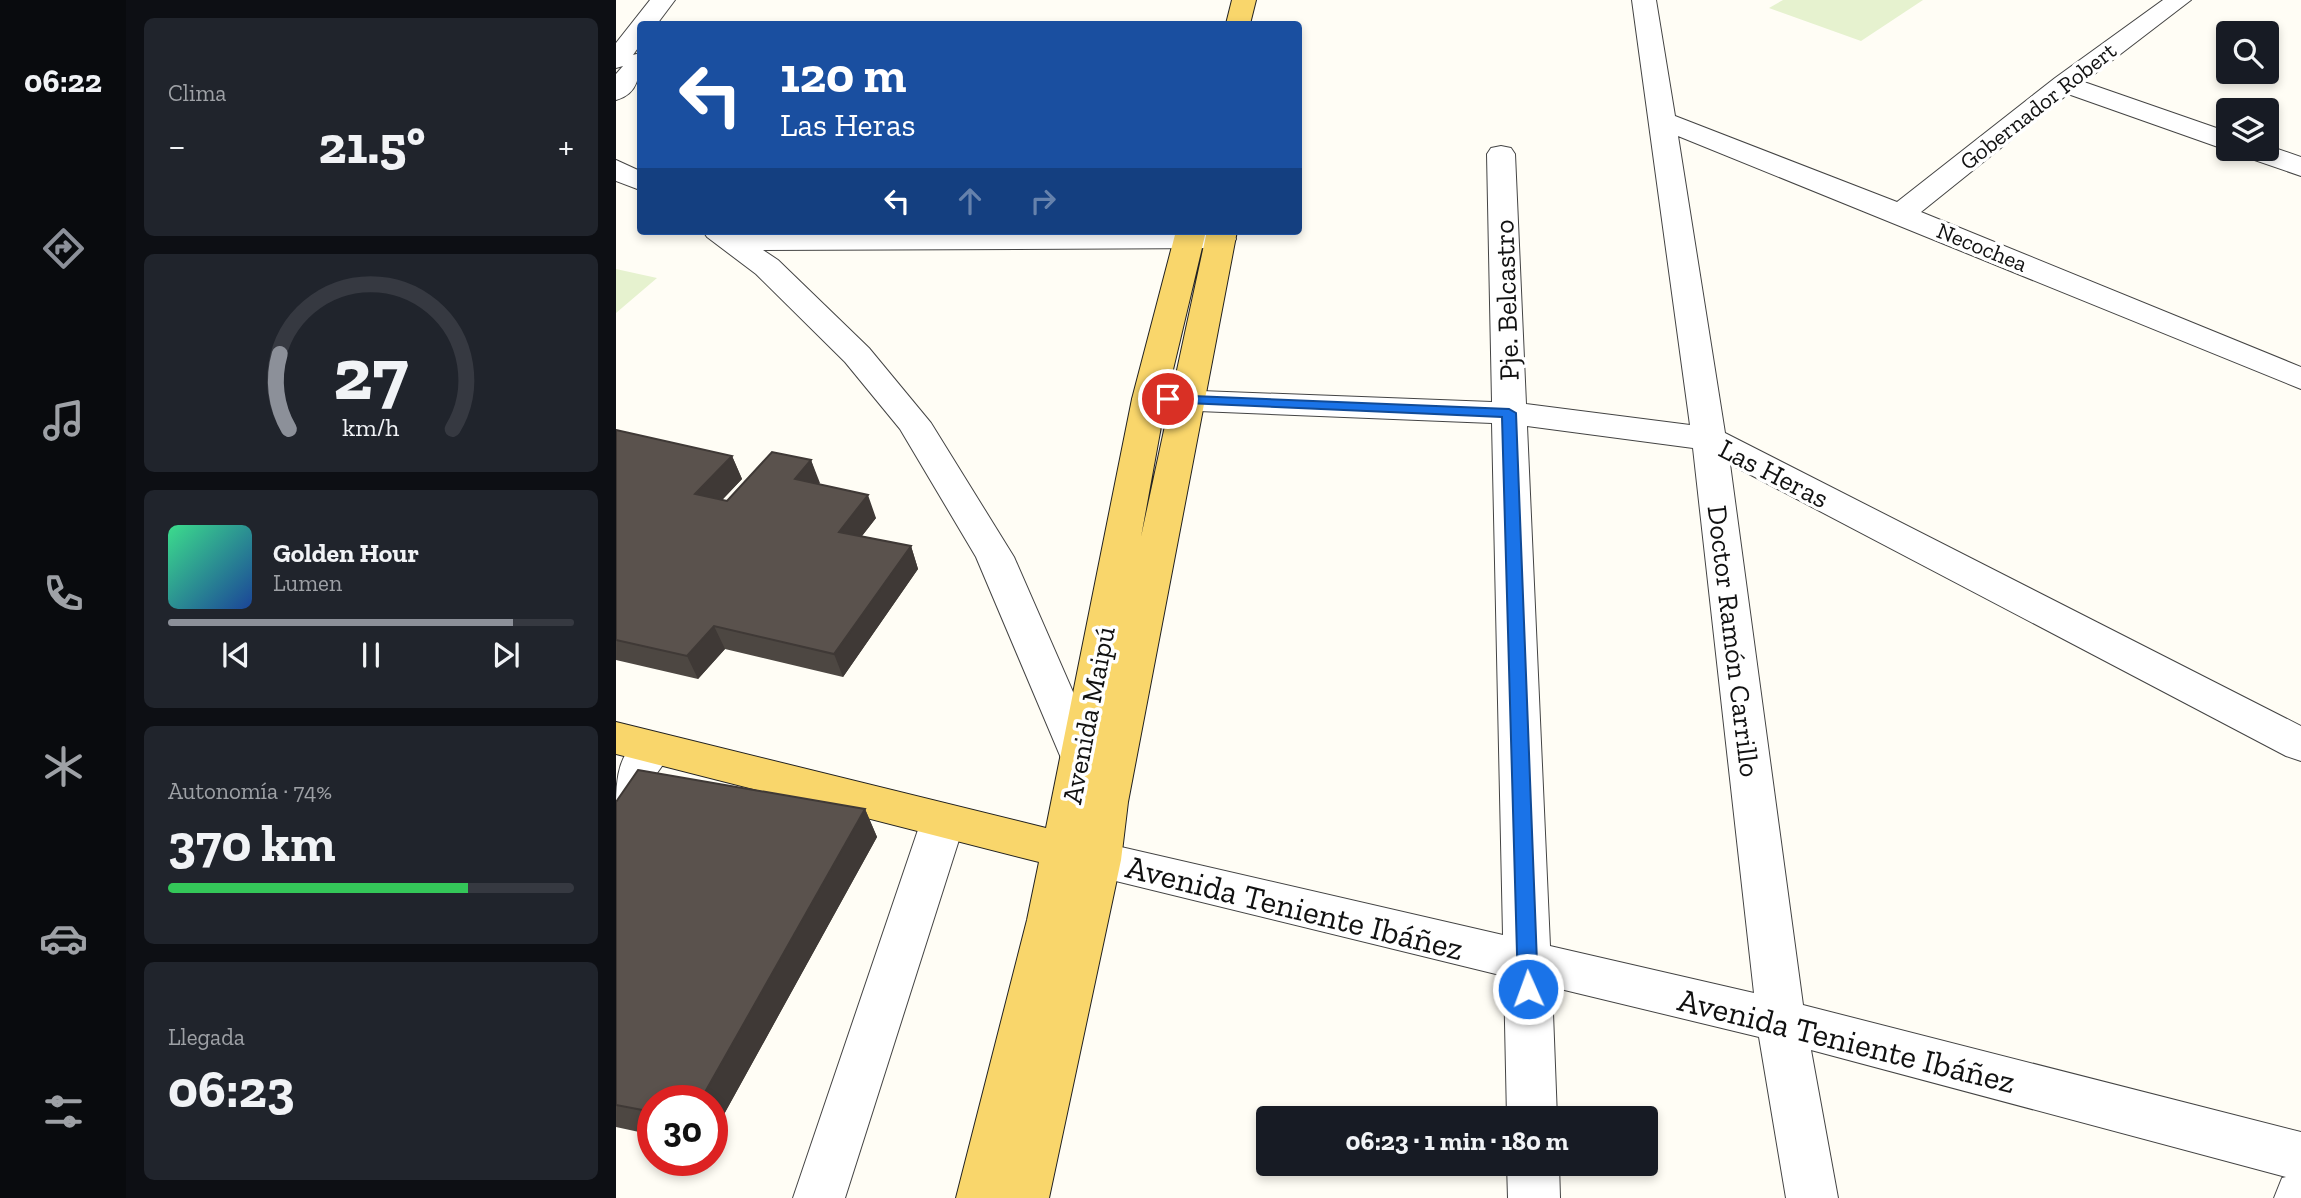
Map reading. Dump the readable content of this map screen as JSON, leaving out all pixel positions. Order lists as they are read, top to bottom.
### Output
{
  "streets": {
    "main road": ["Avenida Maipú", "Avenida Teniente Ibáñez"],
    "street": [
      "Gobernador Robert",
      "Necochea",
      "Pje. Belcastro",
      "Las Heras",
      "Doctor Ramón Carrillo"
    ]
  },
  "crossings": [
    ["Gobernador Robert", "Necochea"],
    ["Necochea", "Doctor Ramón Carrillo"],
    ["Pje. Belcastro", "Las Heras"],
    ["Pje. Belcastro", "Avenida Teniente Ibáñez"],
    ["Las Heras", "Doctor Ramón Carrillo"],
    ["Las Heras", "Avenida Maipú"],
    ["Doctor Ramón Carrillo", "Avenida Teniente Ibáñez"],
    ["Avenida Maipú", "Avenida Teniente Ibáñez"]
  ],
  "page": {
    "tabs": "06:22",
    "tile": [
      "Clima",
      ["Autonomía · 74%", "370 km"],
      ["Llegada", "06:23"]
    ],
    "turn": ["120 m", "Las Heras"],
    "heat": ["−", "21.5°", "+"],
    "song": ["Golden Hour", "Lumen"],
    "limit": "30",
    "trip": "06:23 · 1 min · 180 m",
    "gauge": ["27", "km/h"]
  }
}
